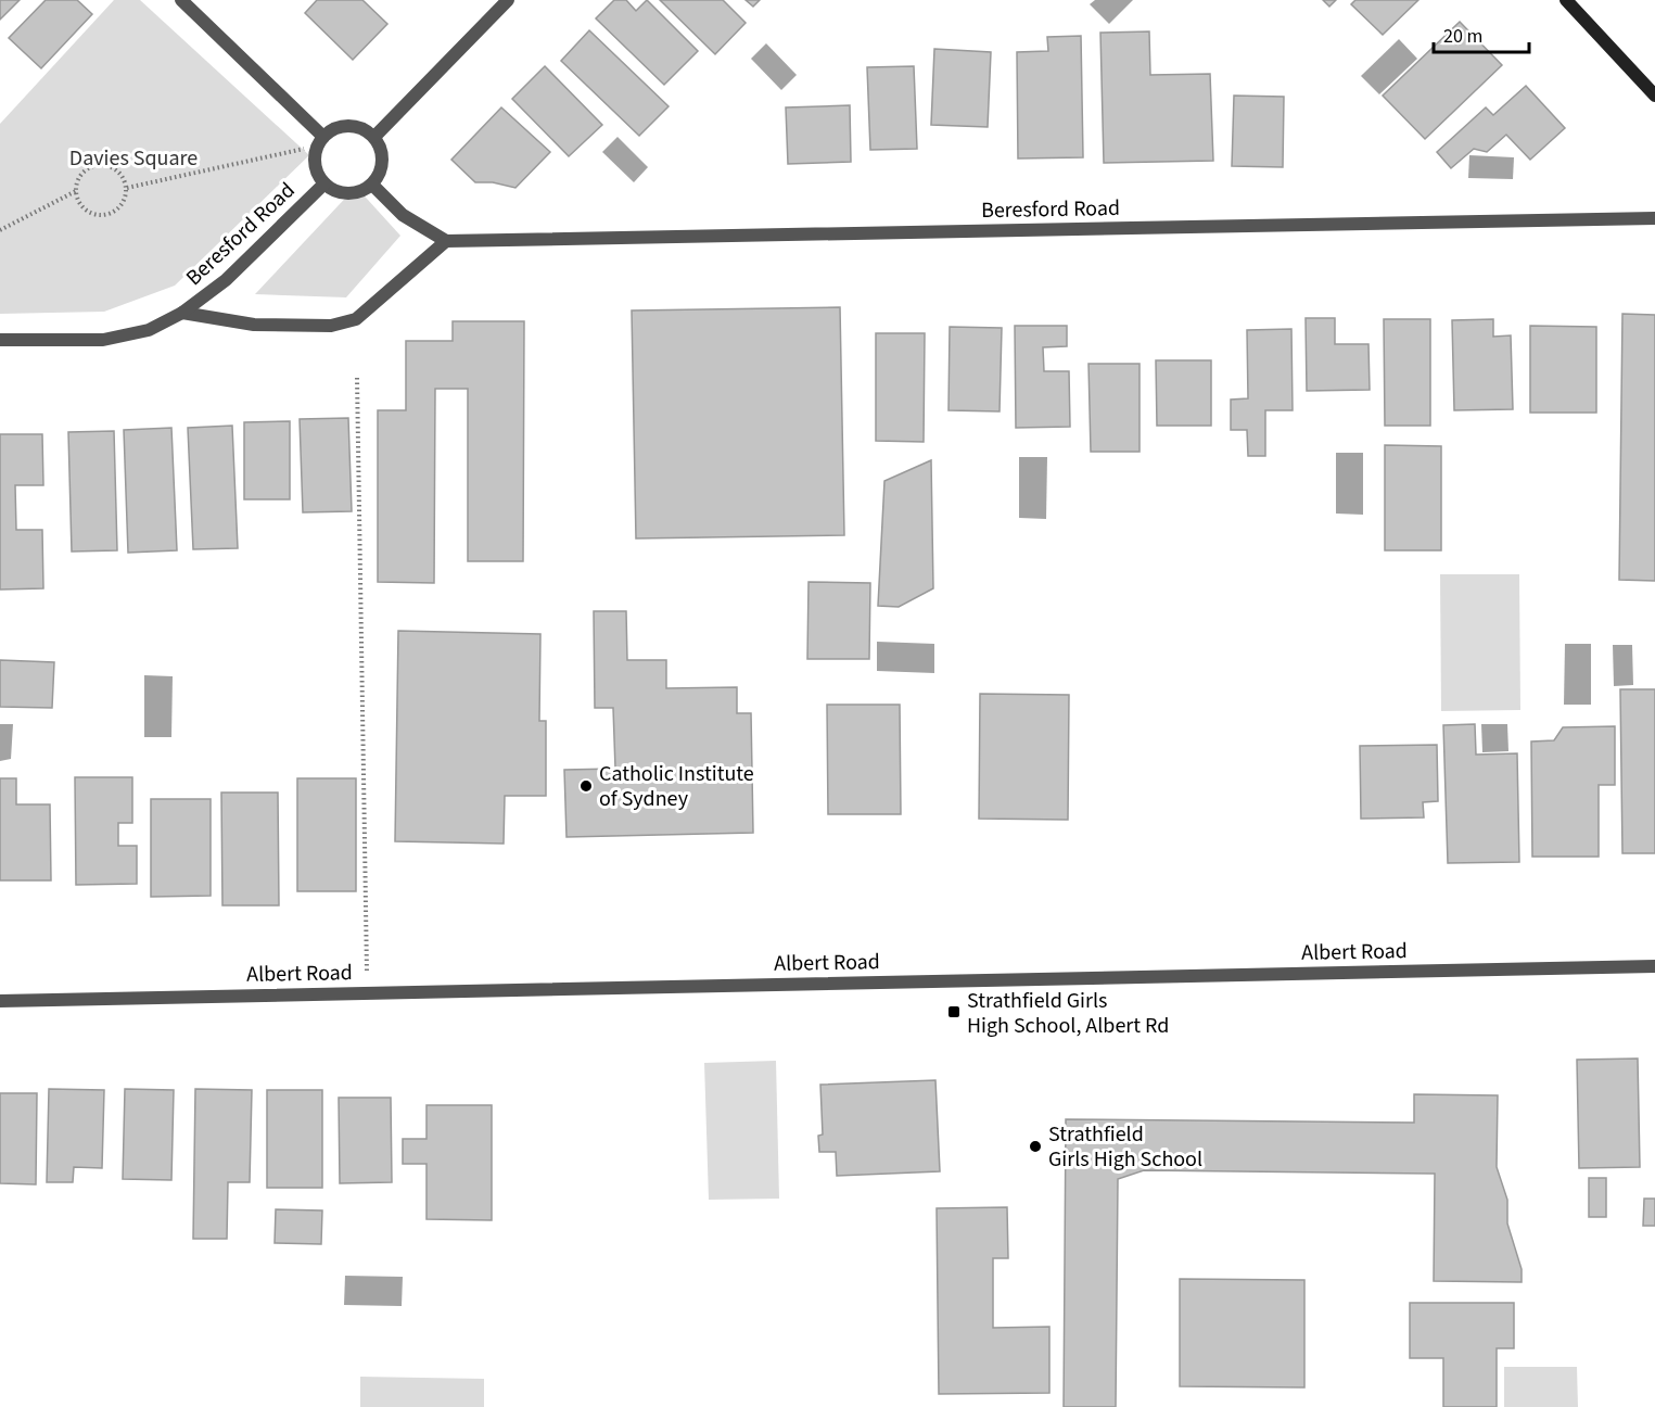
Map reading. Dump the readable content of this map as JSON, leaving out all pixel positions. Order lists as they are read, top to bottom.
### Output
{
  "streets": {
    "street": ["Beresford Road", "Albert Road"]
  },
  "parks": ["Davies Square"],
  "places": {
    "other": ["Catholic Institute of Sydney", "Strathfield Girls High School"],
    "transit": ["Strathfield Girls High School, Albert Rd"]
  },
  "scale_bar": "20 m"
}
